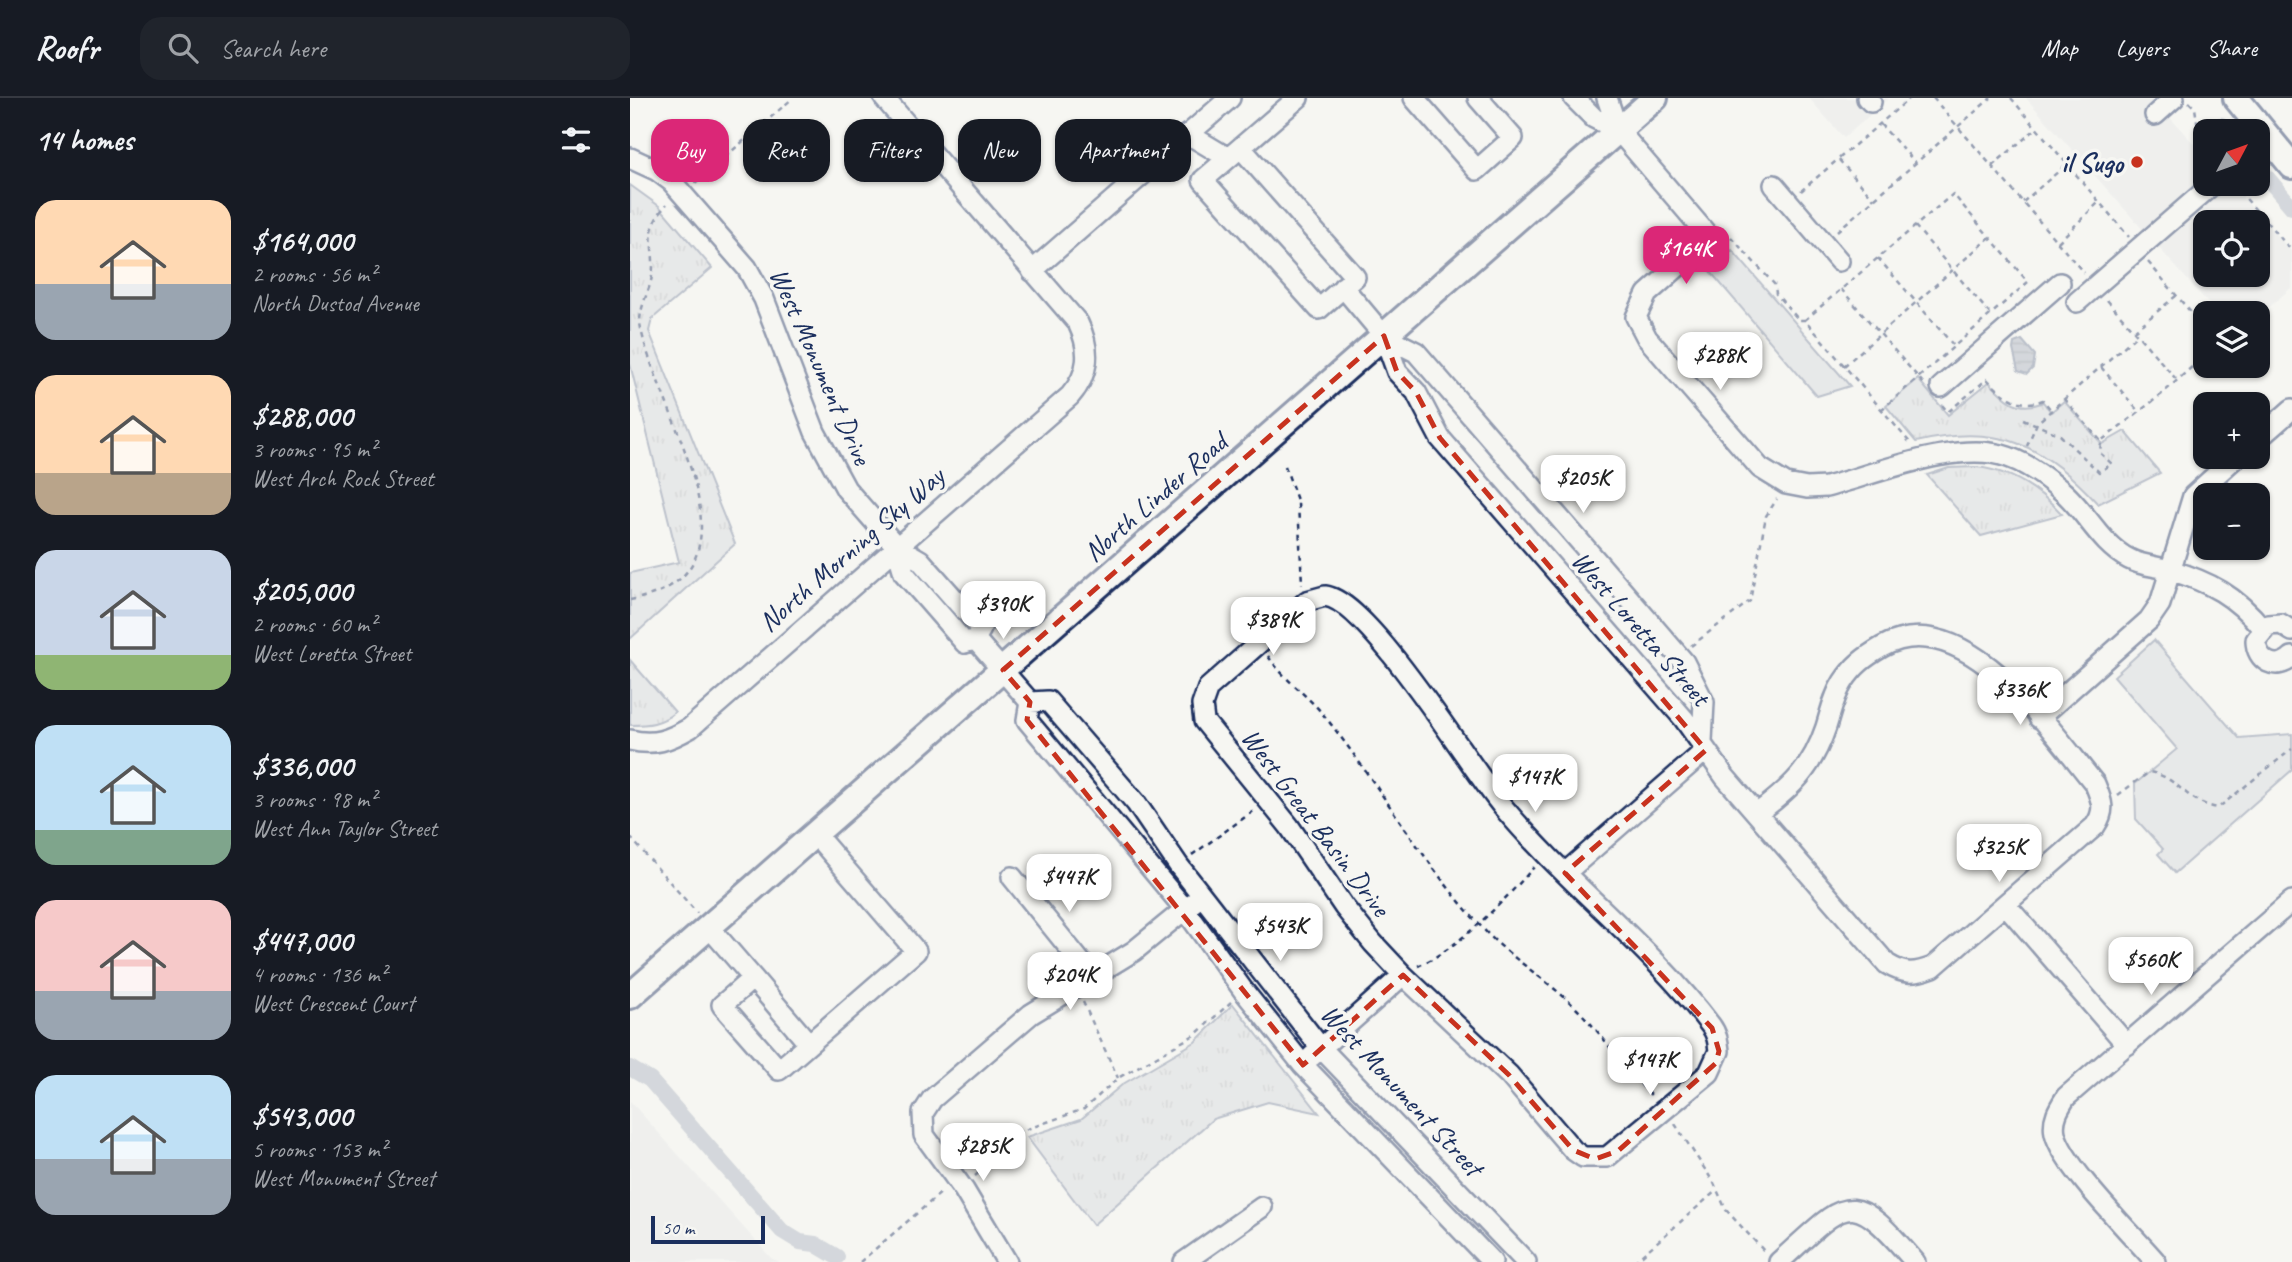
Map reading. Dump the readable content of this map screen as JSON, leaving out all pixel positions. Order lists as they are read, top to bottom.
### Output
{
  "streets": {
    "main road": ["North Linder Road"],
    "street": [
      "West Monument Drive",
      "North Morning Sky Way",
      "West Loretta Street",
      "West Great Basin Drive",
      "West Monument Street"
    ]
  },
  "crossings": [
    ["West Monument Drive", "North Morning Sky Way"],
    ["West Monument Drive", "West Monument Street"],
    ["North Linder Road", "West Loretta Street"],
    ["North Linder Road", "West Monument Street"],
    ["North Morning Sky Way", "West Monument Street"]
  ],
  "places": ["il Sugo"],
  "scale_bar": "50 m",
  "north": "top right",
  "page": {
    "header": "Roofr",
    "search": "Search here",
    "nav": ["Map", "Layers", "Share"],
    "heading": "14 homes",
    "map_buttons": ["+", "−"],
    "chip": [
      "Buy",
      "Rent",
      "Filters",
      "New",
      "Apartment"
    ],
    "list": [
      {
        "name": "$164,000",
        "note": "2 rooms · 56 m² · North Dustod Avenue"
      },
      {
        "name": "$288,000",
        "note": "3 rooms · 95 m² · West Arch Rock Street"
      },
      {
        "name": "$205,000",
        "note": "2 rooms · 60 m² · West Loretta Street"
      },
      {
        "name": "$336,000",
        "note": "3 rooms · 98 m² · West Ann Taylor Street"
      },
      {
        "name": "$447,000",
        "note": "4 rooms · 136 m² · West Crescent Court"
      },
      {
        "name": "$543,000",
        "note": "5 rooms · 153 m² · West Monument Street"
      }
    ],
    "price": [
      "$164K",
      "$288K",
      "$205K",
      "$390K",
      "$389K",
      "$336K",
      "$147K",
      "$325K",
      "$447K",
      "$543K",
      "$560K",
      "$204K",
      "$147K",
      "$285K"
    ],
    "scale": "50 m"
  }
}
